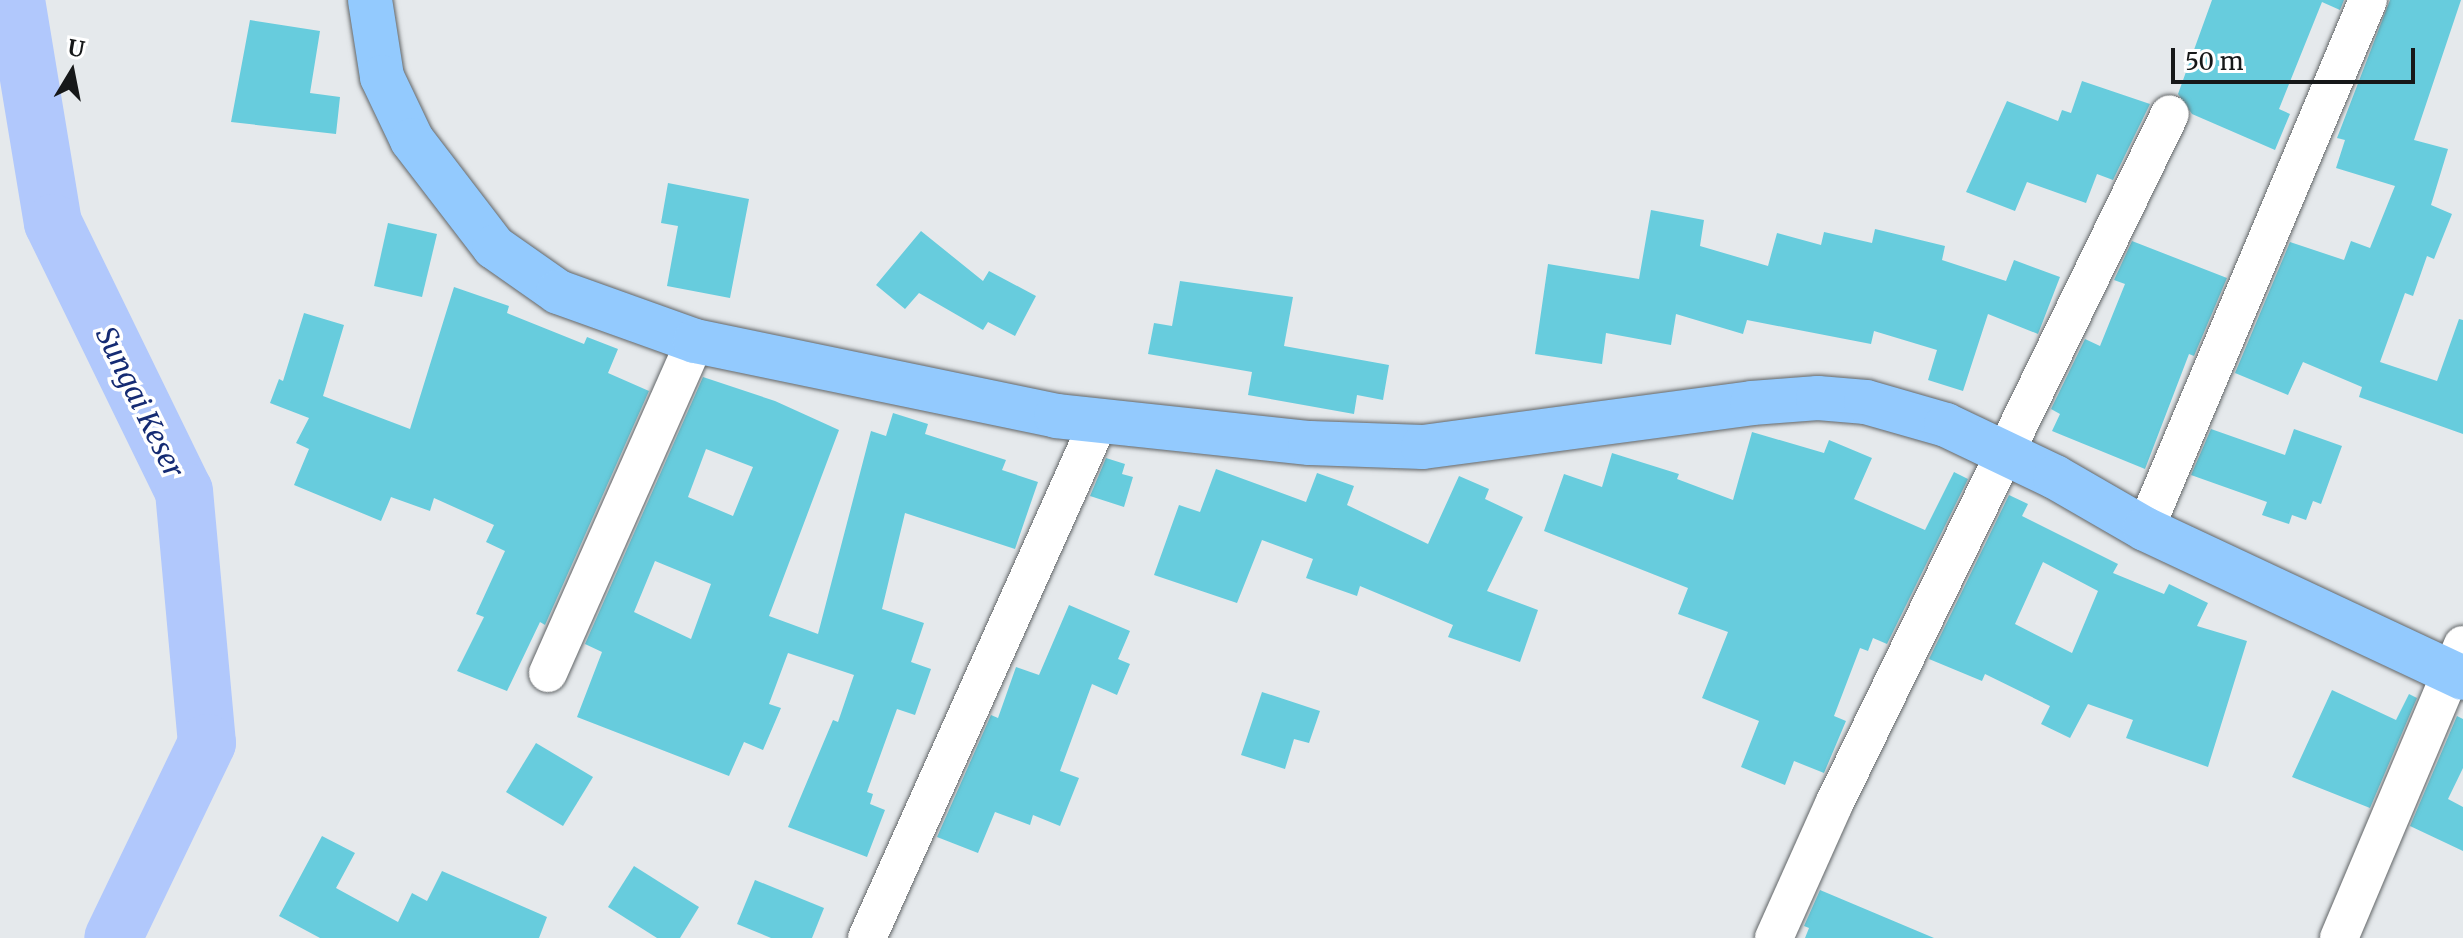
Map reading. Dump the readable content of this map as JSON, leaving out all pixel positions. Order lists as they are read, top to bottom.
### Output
{
  "water": ["Sungai Keser"],
  "scale_bar": "50 m",
  "north": "top"
}
